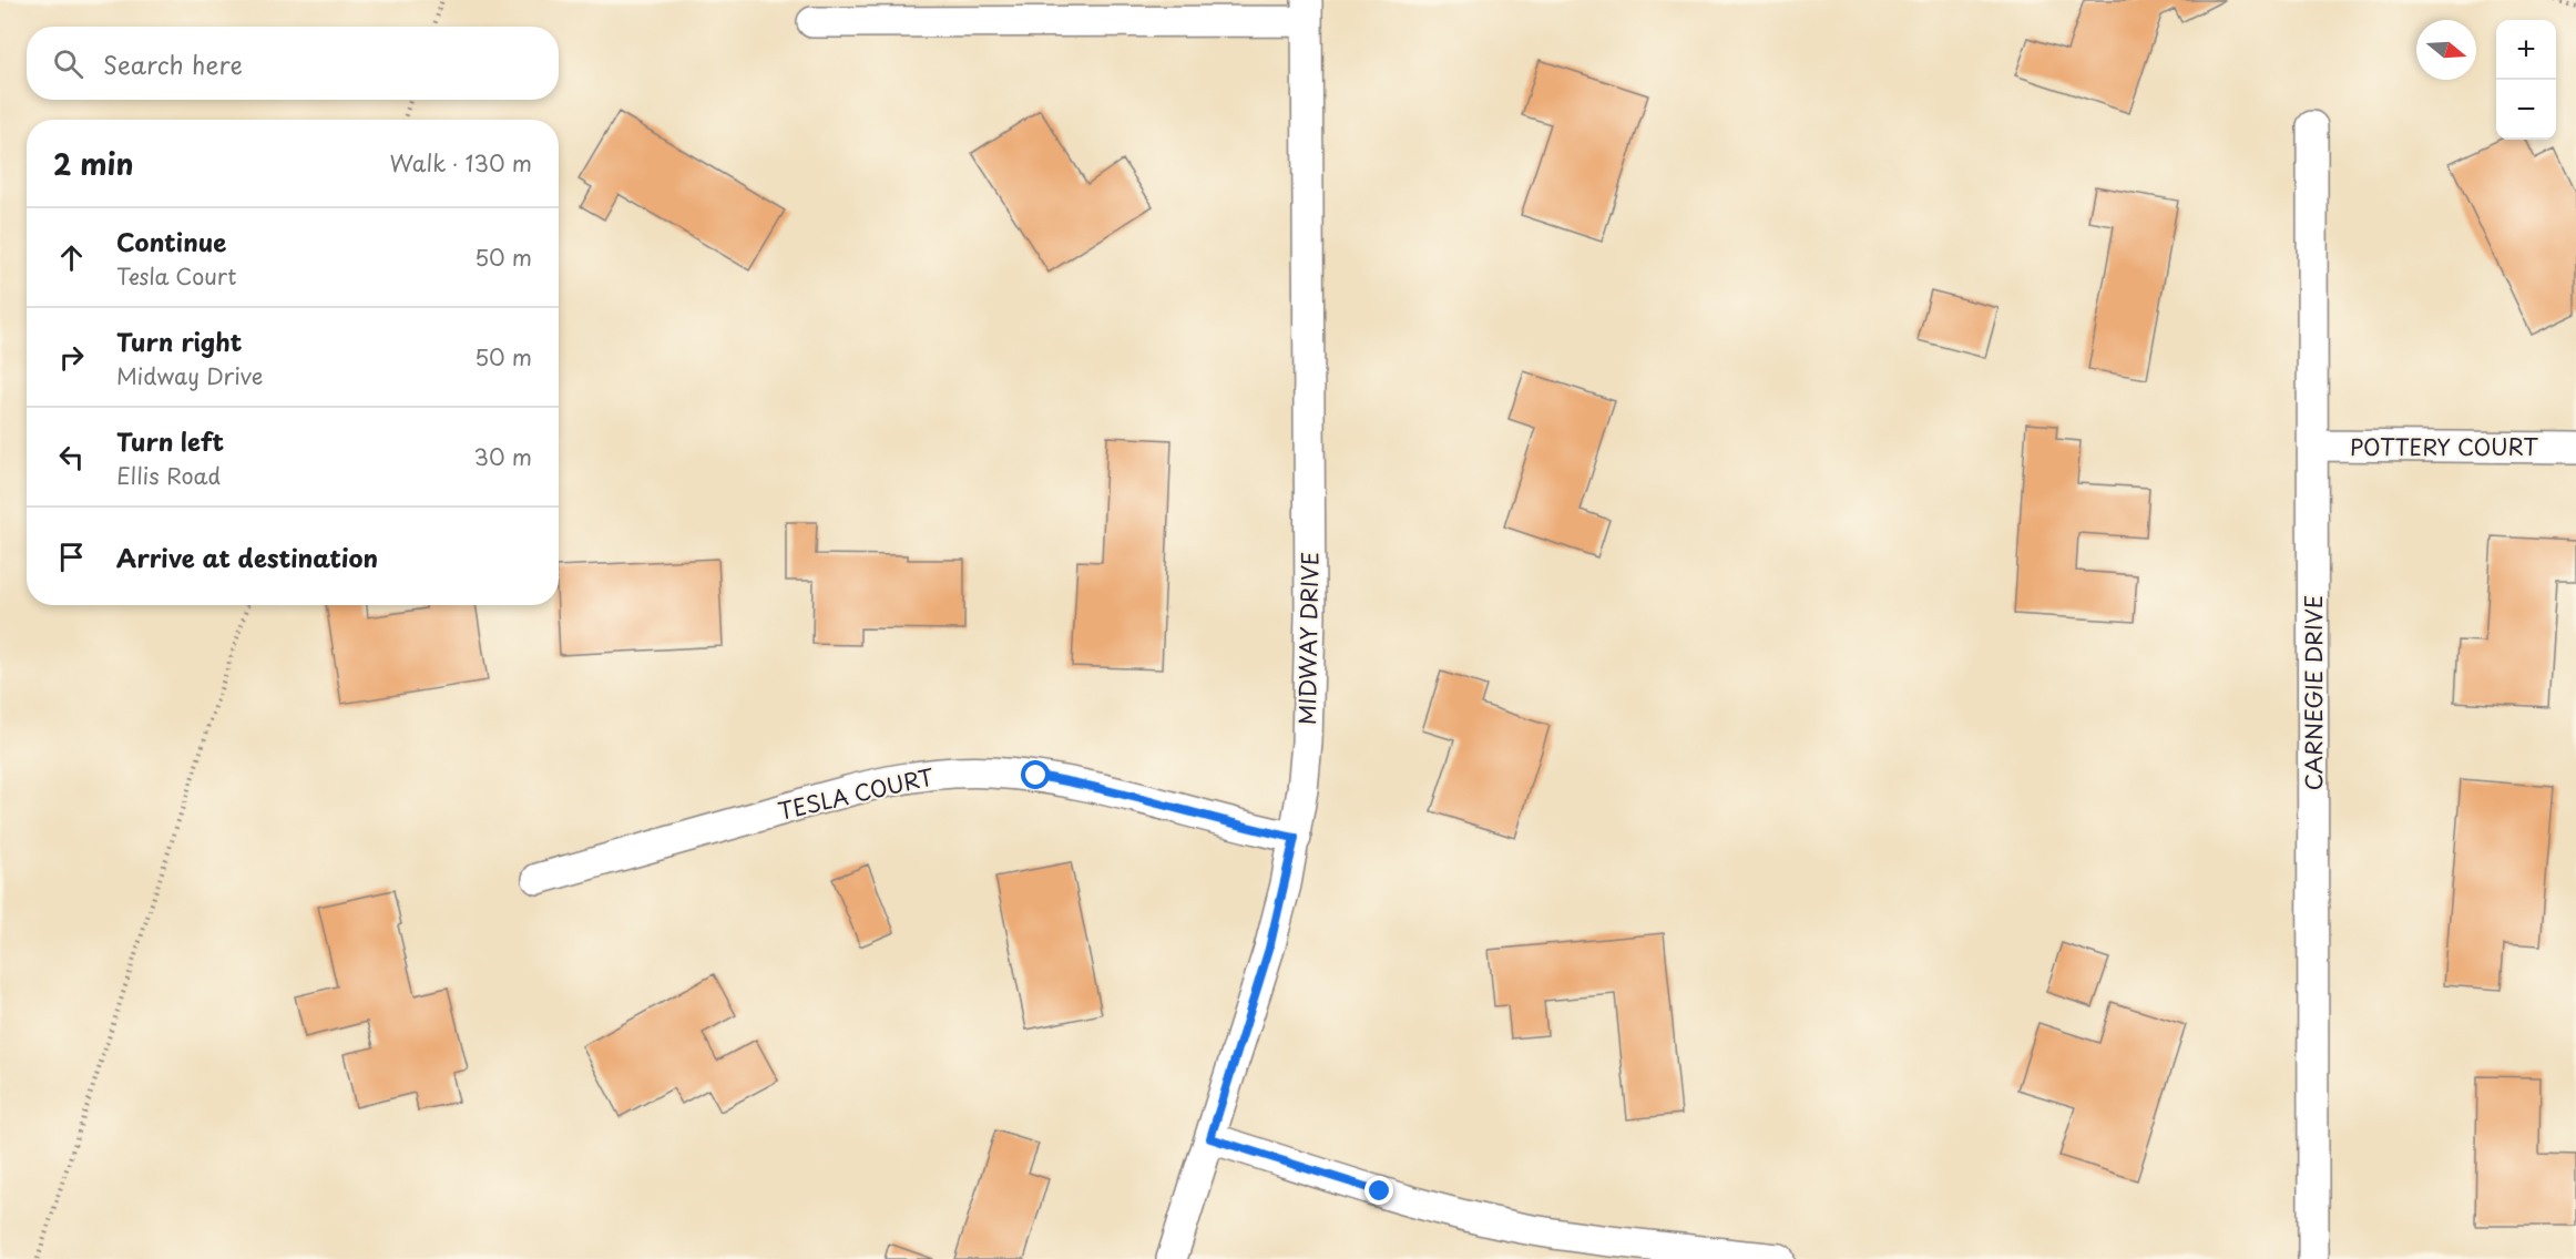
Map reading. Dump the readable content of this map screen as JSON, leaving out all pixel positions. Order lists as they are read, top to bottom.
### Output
{
  "streets": {
    "street": [
      "POTTERY COURT",
      "MIDWAY DRIVE",
      "CARNEGIE DRIVE",
      "TESLA COURT"
    ]
  },
  "crossings": [
    ["POTTERY COURT", "CARNEGIE DRIVE"],
    ["MIDWAY DRIVE", "TESLA COURT"]
  ],
  "north": "right",
  "page": {
    "map_buttons": ["+", "−"],
    "search": "Search here",
    "heading": ["2 min", "Walk · 130 m"],
    "list": [
      ["Continue", "Tesla Court", "50 m"],
      ["Turn right", "Midway Drive", "50 m"],
      ["Turn left", "Ellis Road", "30 m"],
      "Arrive at destination"
    ]
  }
}
